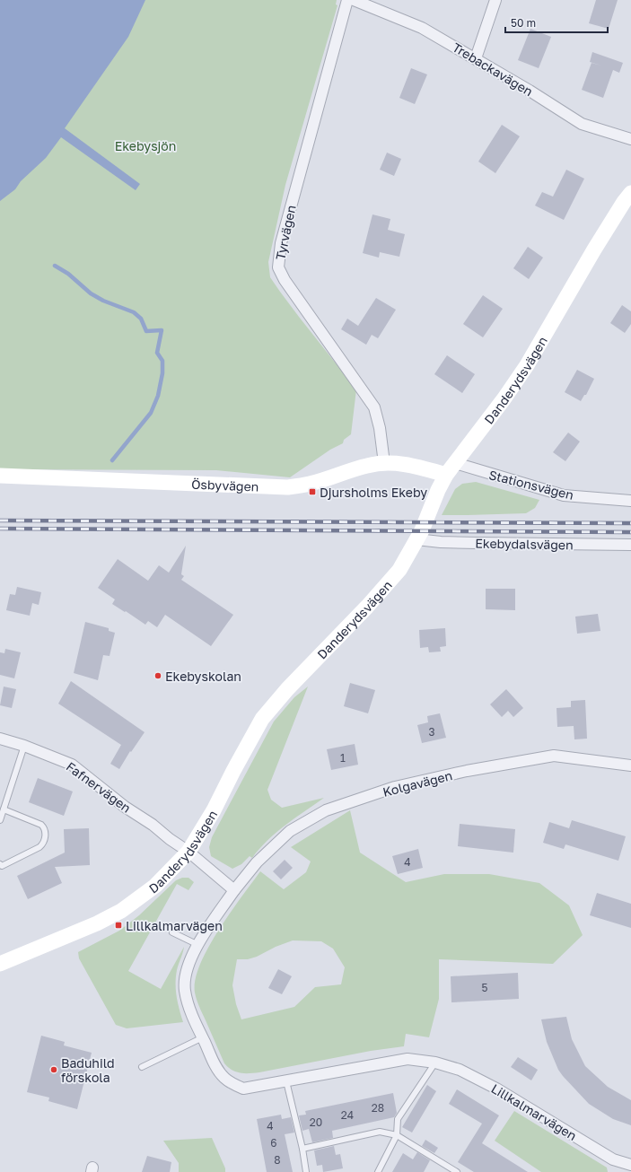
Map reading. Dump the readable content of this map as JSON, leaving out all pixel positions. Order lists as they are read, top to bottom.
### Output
{
  "streets": {
    "street": [
      "Trebackavägen",
      "Tyrvägen",
      "Danderydsvägen",
      "Ösbyvägen",
      "Stationsvägen",
      "Ekebydalsvägen",
      "Kolgavägen",
      "Fafnervägen",
      "Lillkalmarvägen"
    ]
  },
  "crossings": [
    ["Tyrvägen", "Ösbyvägen"],
    ["Danderydsvägen", "Ösbyvägen"],
    ["Danderydsvägen", "Stationsvägen"],
    ["Danderydsvägen", "Ekebydalsvägen"],
    ["Danderydsvägen", "Fafnervägen"],
    ["Ösbyvägen", "Stationsvägen"],
    ["Kolgavägen", "Lillkalmarvägen"]
  ],
  "parks": ["Ekebysjön"],
  "places": {
    "transit": ["Djursholms Ekeby", "Lillkalmarvägen"],
    "other": ["Ekebyskolan", "Baduhild förskola"]
  },
  "house_numbers": [
    "3",
    "1",
    "4",
    "5",
    "28",
    "24",
    "20",
    "4",
    "6",
    "8"
  ],
  "scale_bar": "50 m"
}
